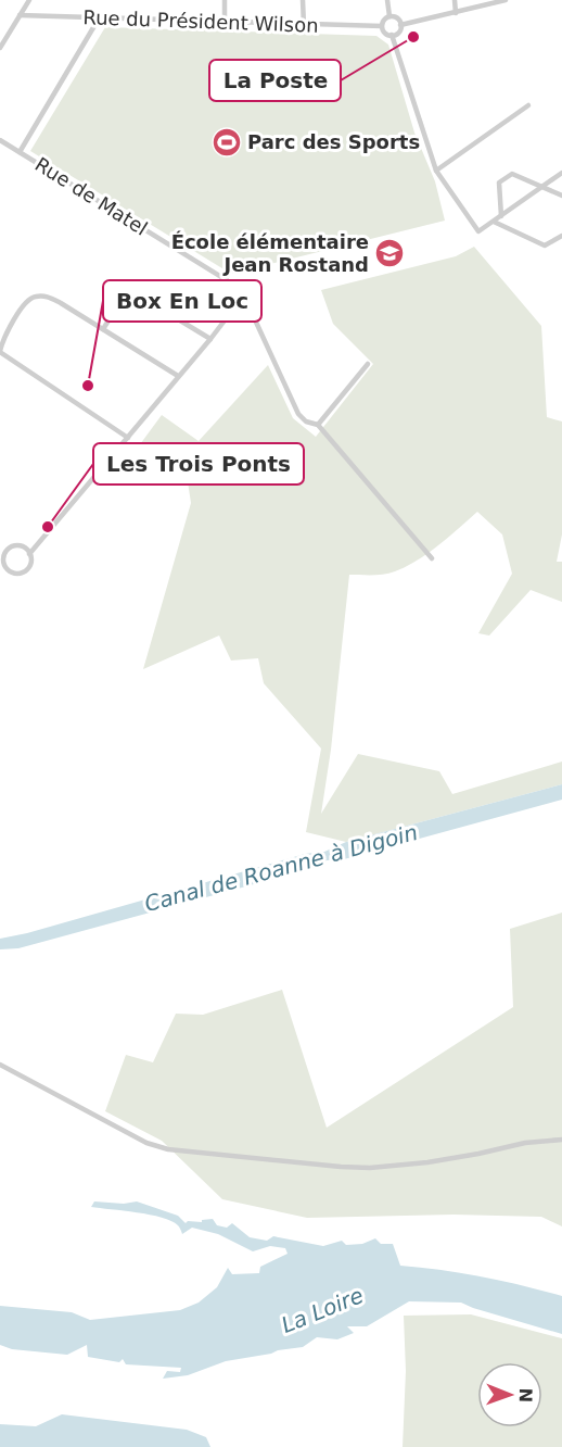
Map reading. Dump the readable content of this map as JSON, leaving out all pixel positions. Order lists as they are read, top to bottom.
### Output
{
  "streets": {
    "street": ["Rue du Président Wilson", "Rue de Matel"]
  },
  "water": ["Canal de Roanne à Digoin", "La Loire"],
  "places": {
    "other": ["La Poste", "Box En Loc", "Les Trois Ponts"],
    "sports": ["Parc des Sports"],
    "school or university": ["École élémentaire Jean Rostand"]
  },
  "north": "right"
}
